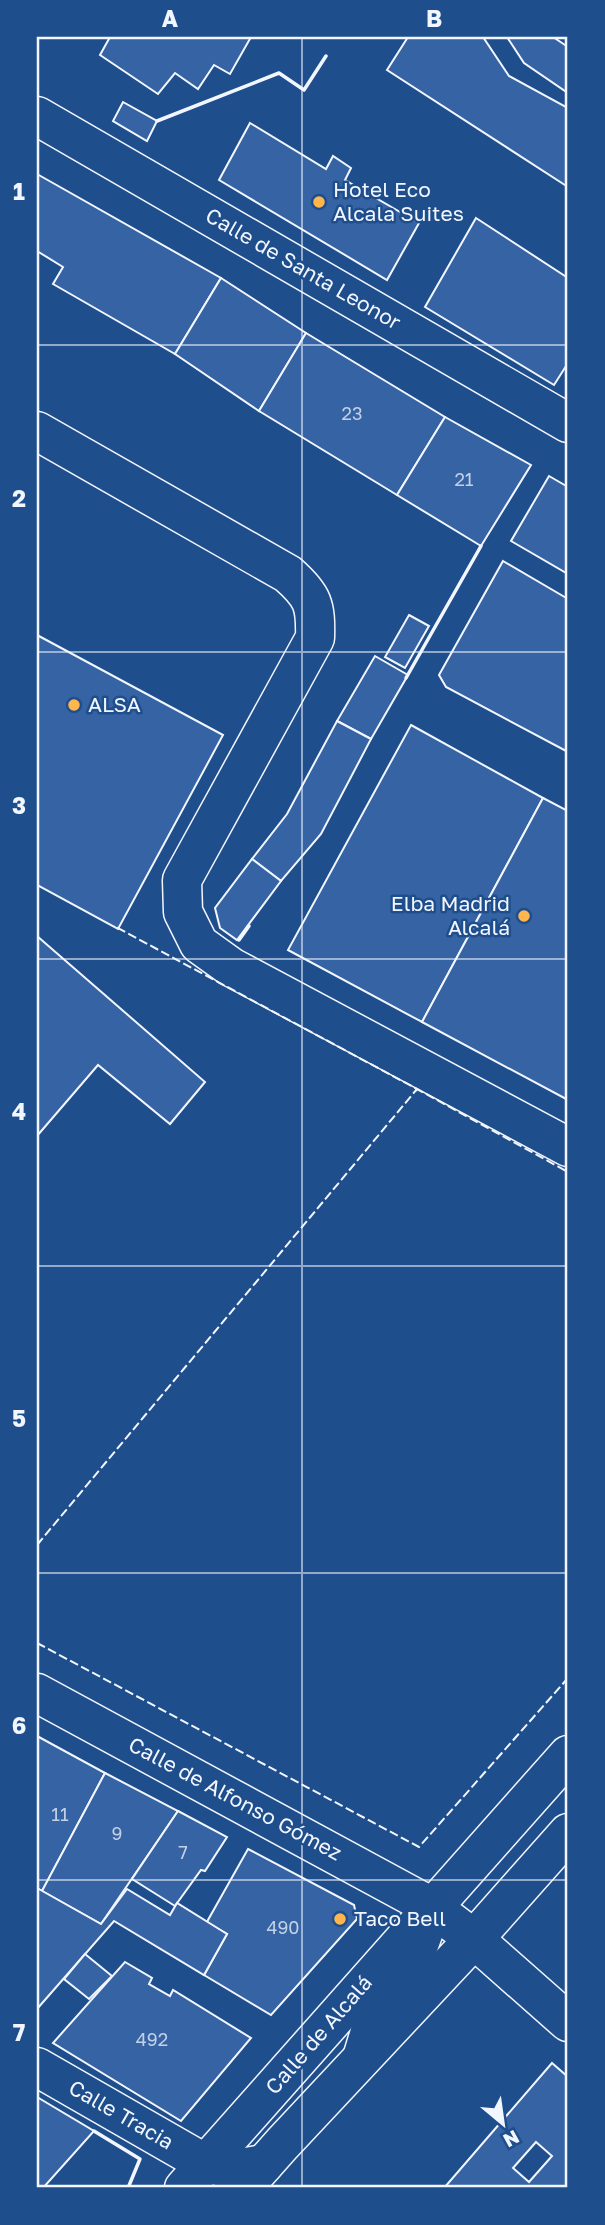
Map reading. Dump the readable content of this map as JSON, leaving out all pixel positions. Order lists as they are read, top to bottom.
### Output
{
  "streets": {
    "street": [
      "Calle de Santa Leonor",
      "Calle de Alfonso Gómez",
      "Calle de Alcalá",
      "Calle Tracia"
    ]
  },
  "crossings": [
    ["Calle de Alfonso Gómez", "Calle de Alcalá"],
    ["Calle de Alcalá", "Calle Tracia"]
  ],
  "places": [
    "Hotel Eco Alcala Suites",
    "ALSA",
    "Elba Madrid Alcalá",
    "Taco Bell"
  ],
  "house_numbers": [
    "23",
    "21",
    "11",
    "9",
    "7",
    "490",
    "492"
  ],
  "north": "bottom right",
  "grid": {
    "columns": ["A", "B"],
    "rows": [
      "1",
      "2",
      "3",
      "4",
      "5",
      "6",
      "7"
    ]
  }
}
